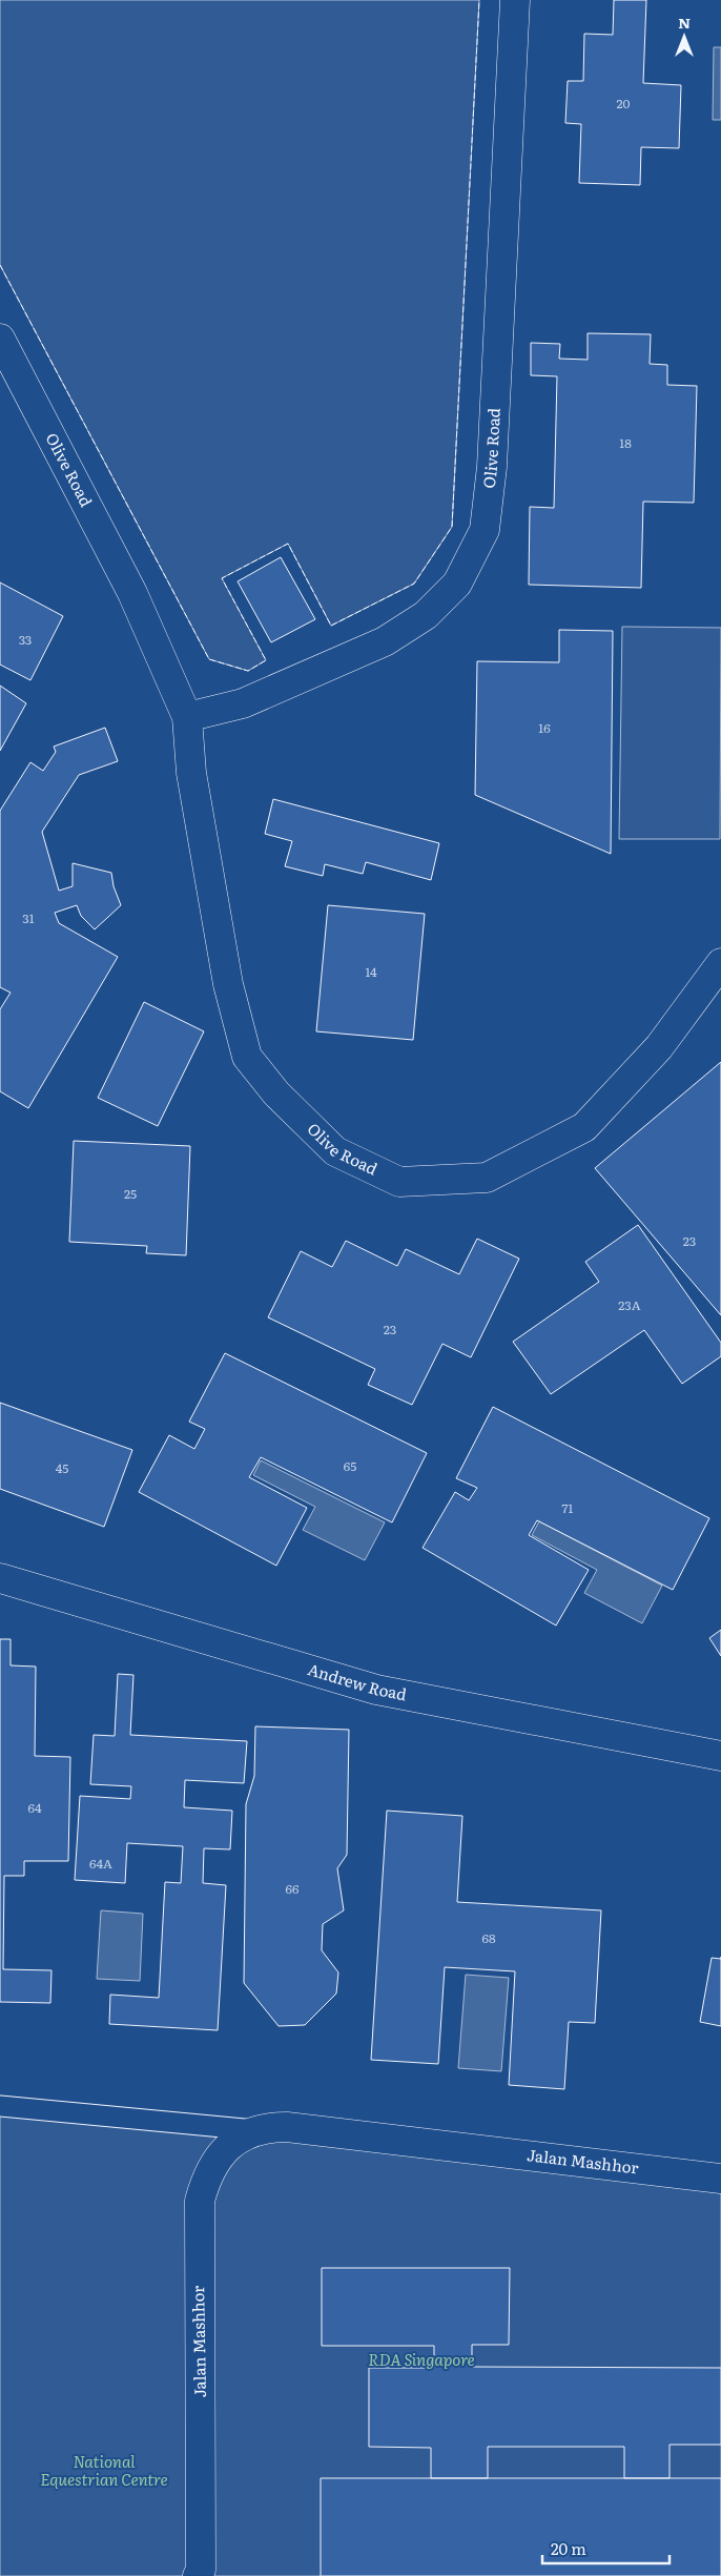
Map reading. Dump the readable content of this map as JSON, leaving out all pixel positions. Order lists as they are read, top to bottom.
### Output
{
  "streets": {
    "street": ["Olive Road", "Andrew Road", "Jalan Mashhor"]
  },
  "parks": ["RDA Singapore", "National Equestrian Centre"],
  "house_numbers": [
    "20",
    "18",
    "33",
    "16",
    "31",
    "14",
    "25",
    "23",
    "23A",
    "23",
    "65",
    "45",
    "71",
    "64",
    "64A",
    "66",
    "68"
  ],
  "scale_bar": "20 m",
  "north": "top"
}
